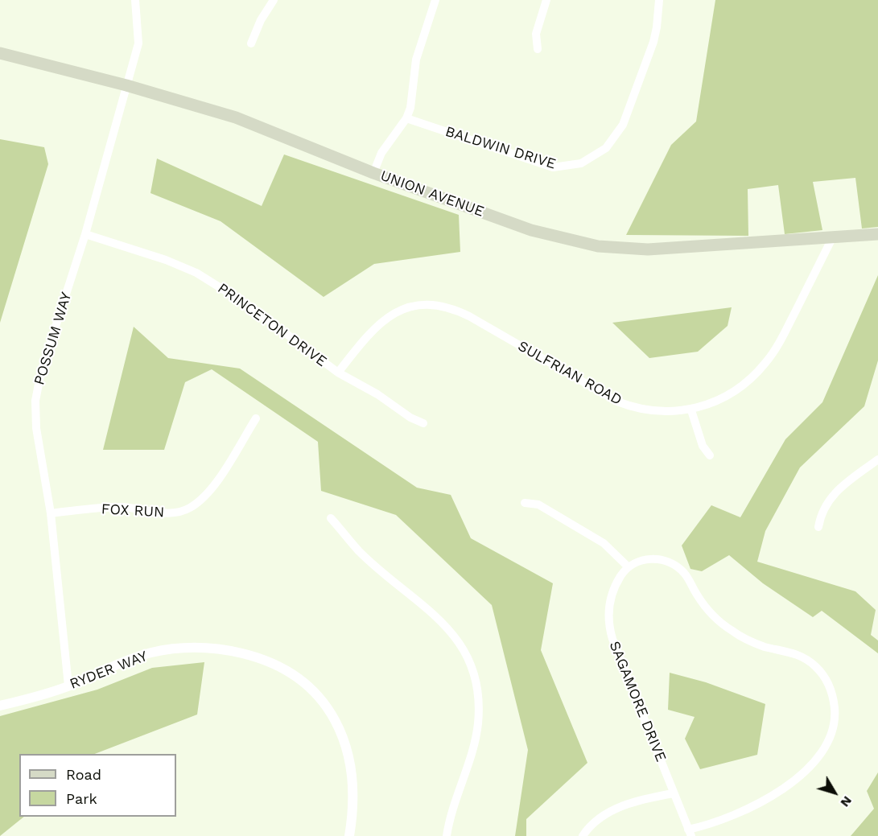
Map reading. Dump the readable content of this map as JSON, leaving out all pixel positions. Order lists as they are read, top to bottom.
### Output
{
  "streets": {
    "main road": ["UNION AVENUE"],
    "street": [
      "BALDWIN DRIVE",
      "PRINCETON DRIVE",
      "POSSUM WAY",
      "SULFRIAN ROAD",
      "FOX RUN",
      "RYDER WAY",
      "SAGAMORE DRIVE"
    ]
  },
  "crossings": [
    ["UNION AVENUE", "POSSUM WAY"],
    ["UNION AVENUE", "SULFRIAN ROAD"],
    ["PRINCETON DRIVE", "POSSUM WAY"],
    ["PRINCETON DRIVE", "SULFRIAN ROAD"],
    ["POSSUM WAY", "FOX RUN"],
    ["POSSUM WAY", "RYDER WAY"]
  ],
  "legend": ["Road", "Park"],
  "north": "bottom right"
}
